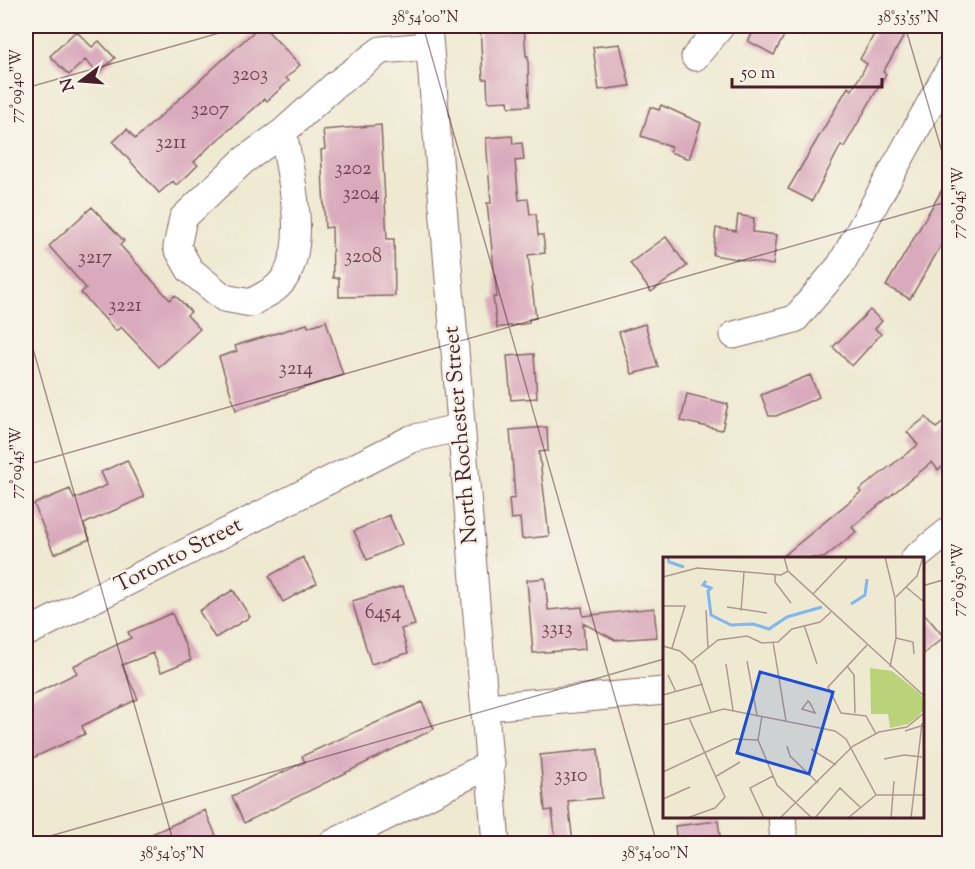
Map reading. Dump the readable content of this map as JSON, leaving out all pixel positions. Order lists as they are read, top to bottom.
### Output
{
  "streets": {
    "street": ["North Rochester Street", "Toronto Street"]
  },
  "crossings": [
    ["North Rochester Street", "Toronto Street"]
  ],
  "house_numbers": [
    "3203",
    "3207",
    "3211",
    "3202",
    "3204",
    "3208",
    "3217",
    "3221",
    "3214",
    "6454",
    "3313",
    "3310"
  ],
  "scale_bar": "50 m",
  "north": "left",
  "coordinates": [
    "38°54'00\"N",
    "38°53'55\"N",
    "77°09'40\"W",
    "77°09'45\"W",
    "77°09'50\"W",
    "38°54'05\"N"
  ]
}
